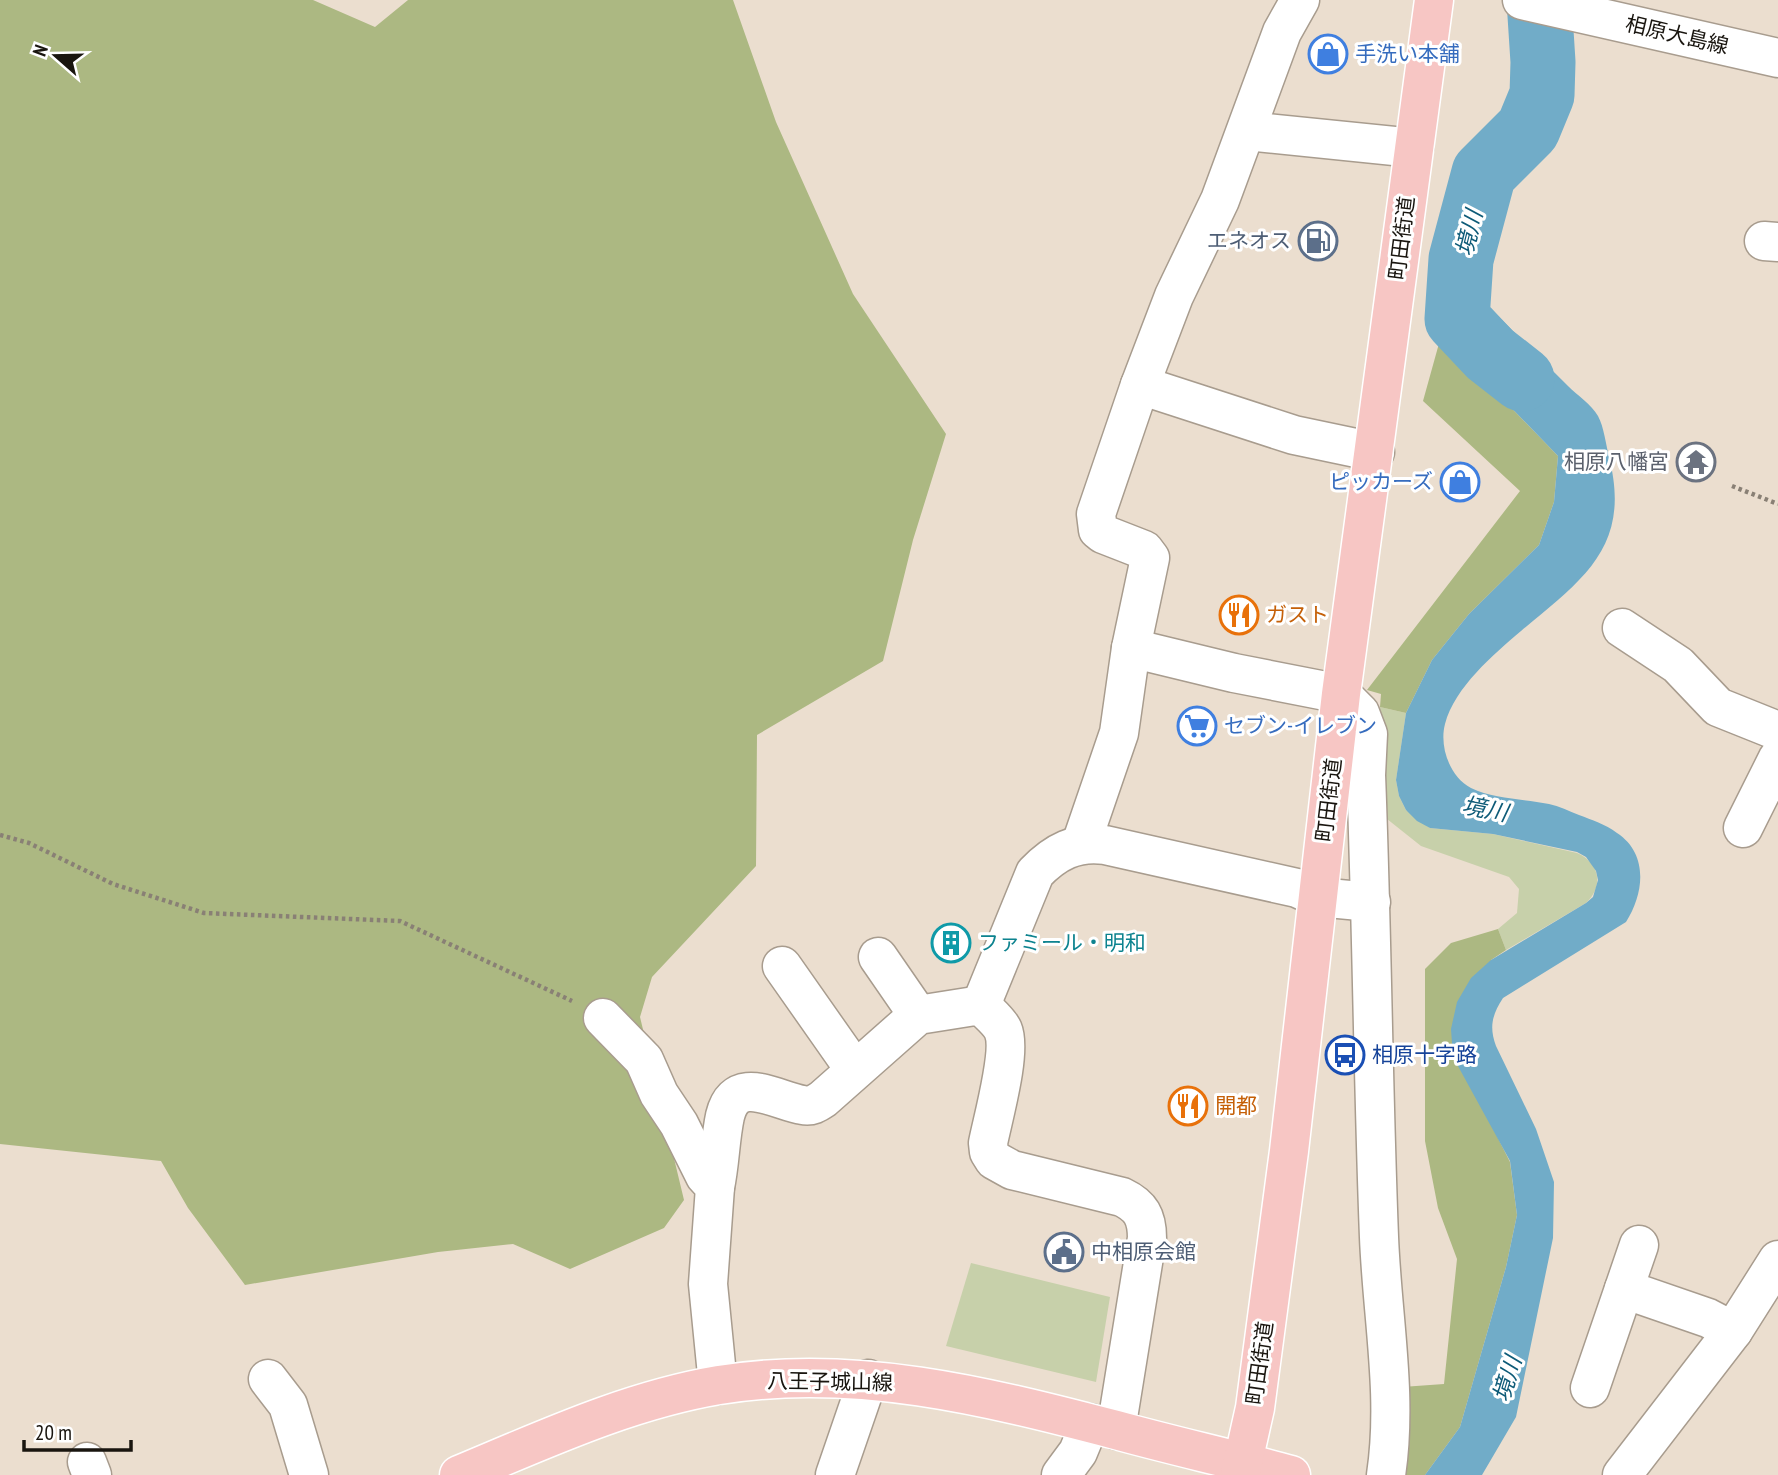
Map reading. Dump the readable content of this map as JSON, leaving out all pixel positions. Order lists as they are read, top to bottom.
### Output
{
  "streets": {
    "main road": ["町田街道", "八王子城山線"],
    "street": ["相原大島線"]
  },
  "crossings": [
    ["町田街道", "八王子城山線"]
  ],
  "water": ["境川"],
  "places": {
    "shop": ["手洗い本舗", "ピッカーズ"],
    "fuel station": ["エネオス"],
    "temple": ["相原八幡宮"],
    "restaurant": ["ガスト", "開都"],
    "supermarket": ["セブン-イレブン"],
    "building": ["ファミール・明和"],
    "bus stop": ["相原十字路"],
    "public building": ["中相原会館"]
  },
  "scale_bar": "20 m",
  "north": "left"
}
